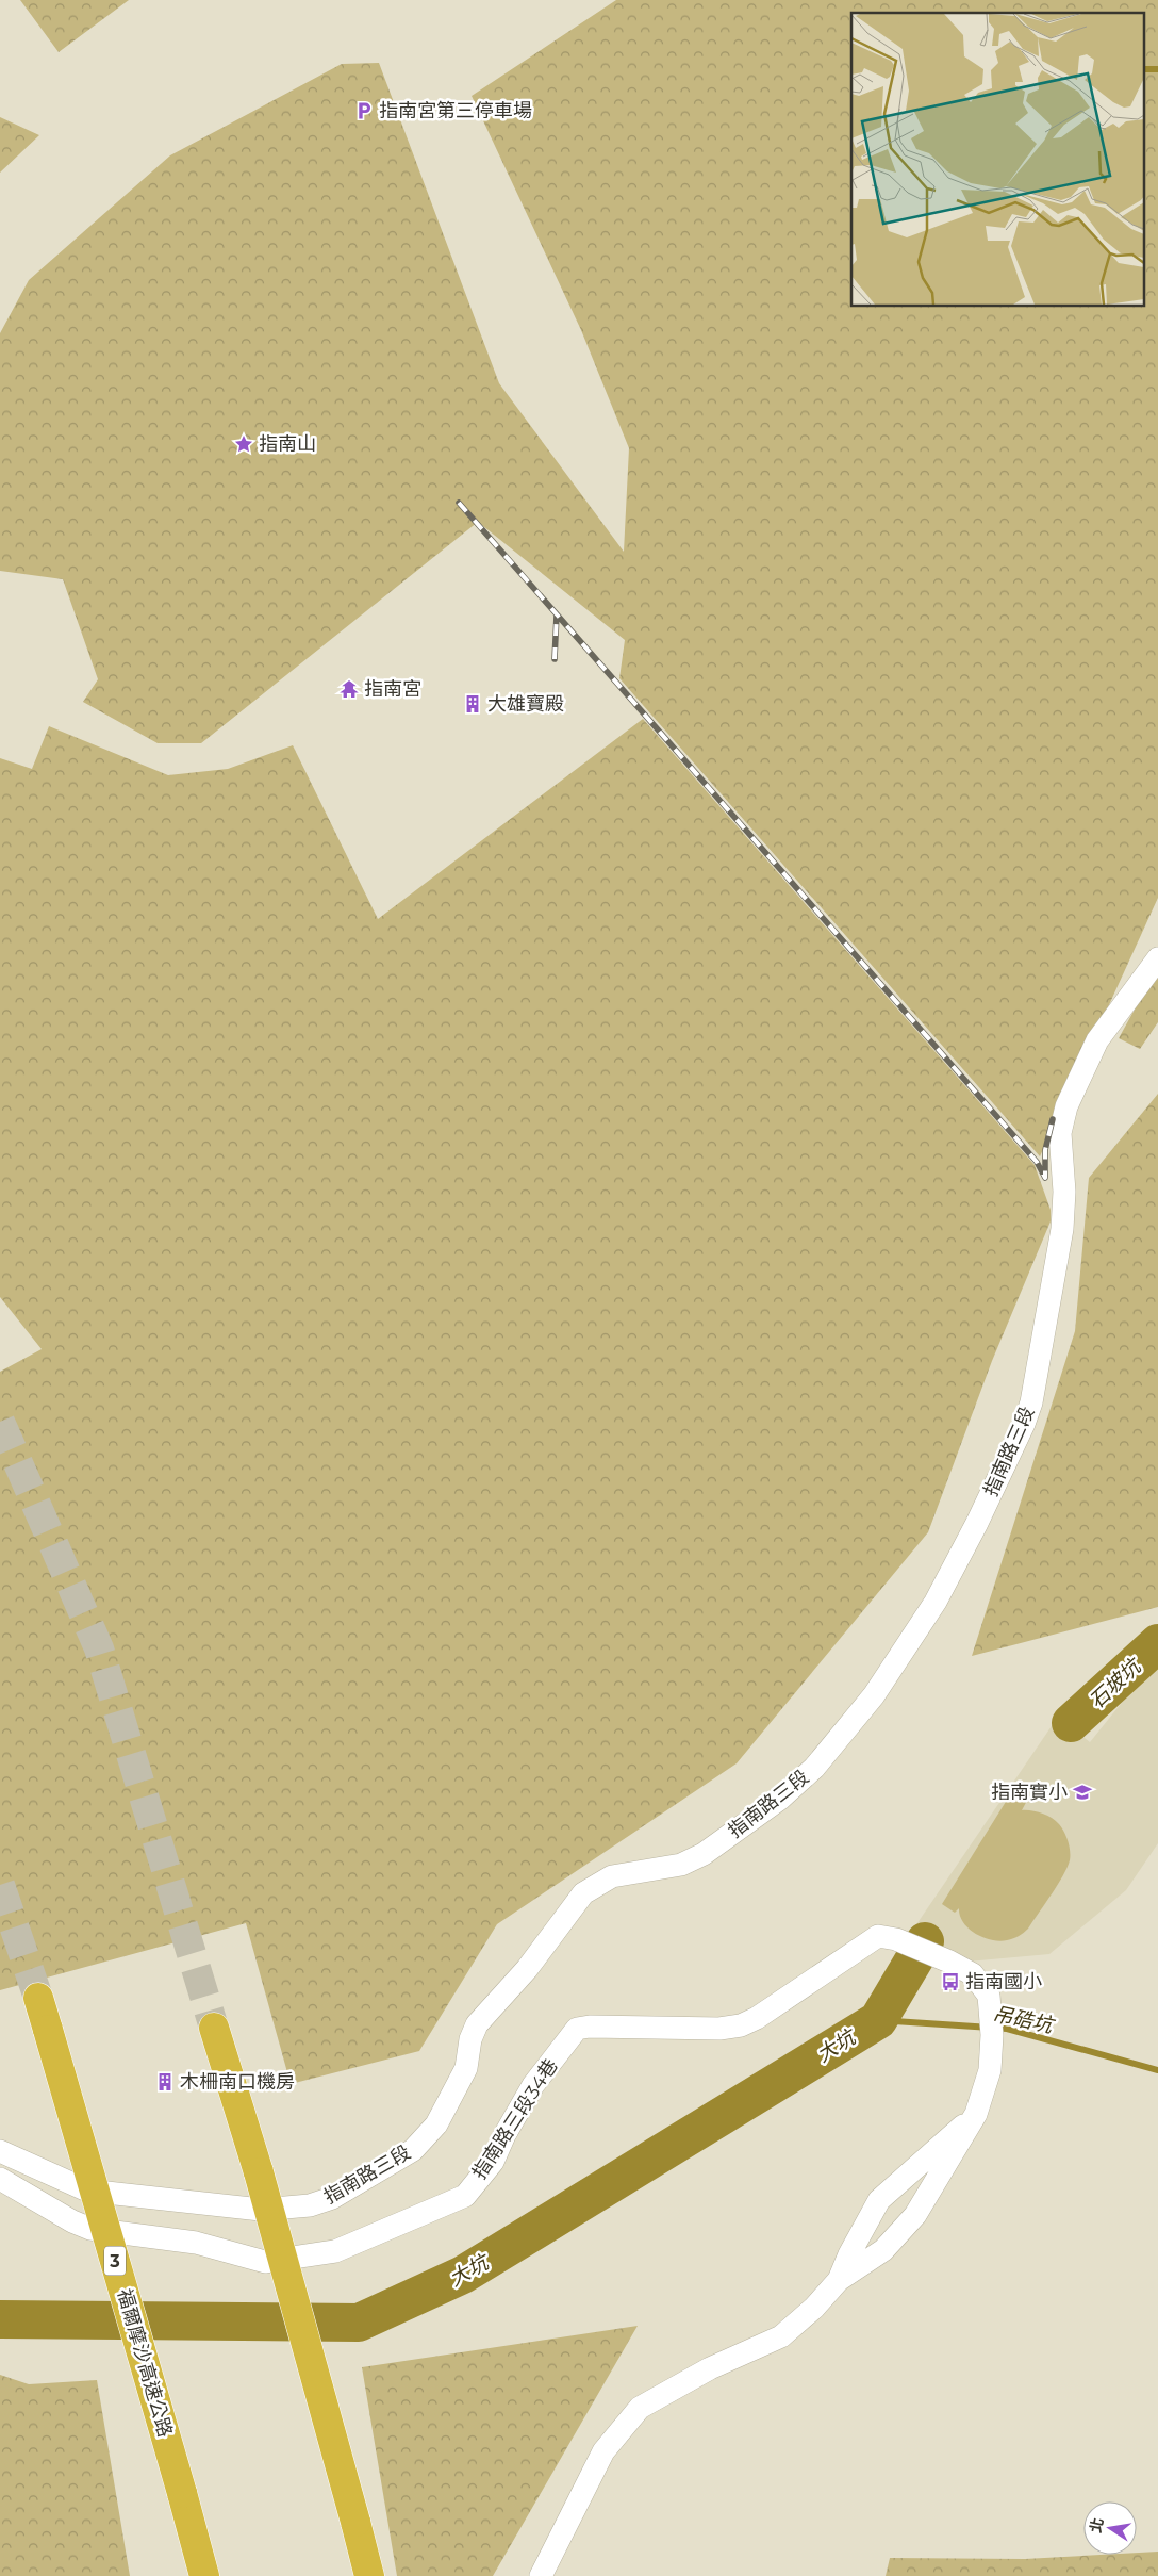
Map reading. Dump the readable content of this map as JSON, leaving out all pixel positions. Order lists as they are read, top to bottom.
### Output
{
  "streets": {
    "highway": ["3", "福爾摩沙高速公路"],
    "street": ["指南路三段", "指南路三段34巷"]
  },
  "water": ["石坡坑", "吊硞坑", "大坑"],
  "places": {
    "parking": ["指南宮第三停車場"],
    "place": ["指南山"],
    "temple": ["指南宮"],
    "building": ["大雄寶殿", "木柵南口機房"],
    "school or university": ["指南實小"],
    "bus stop": ["指南國小"]
  },
  "north": "left"
}
